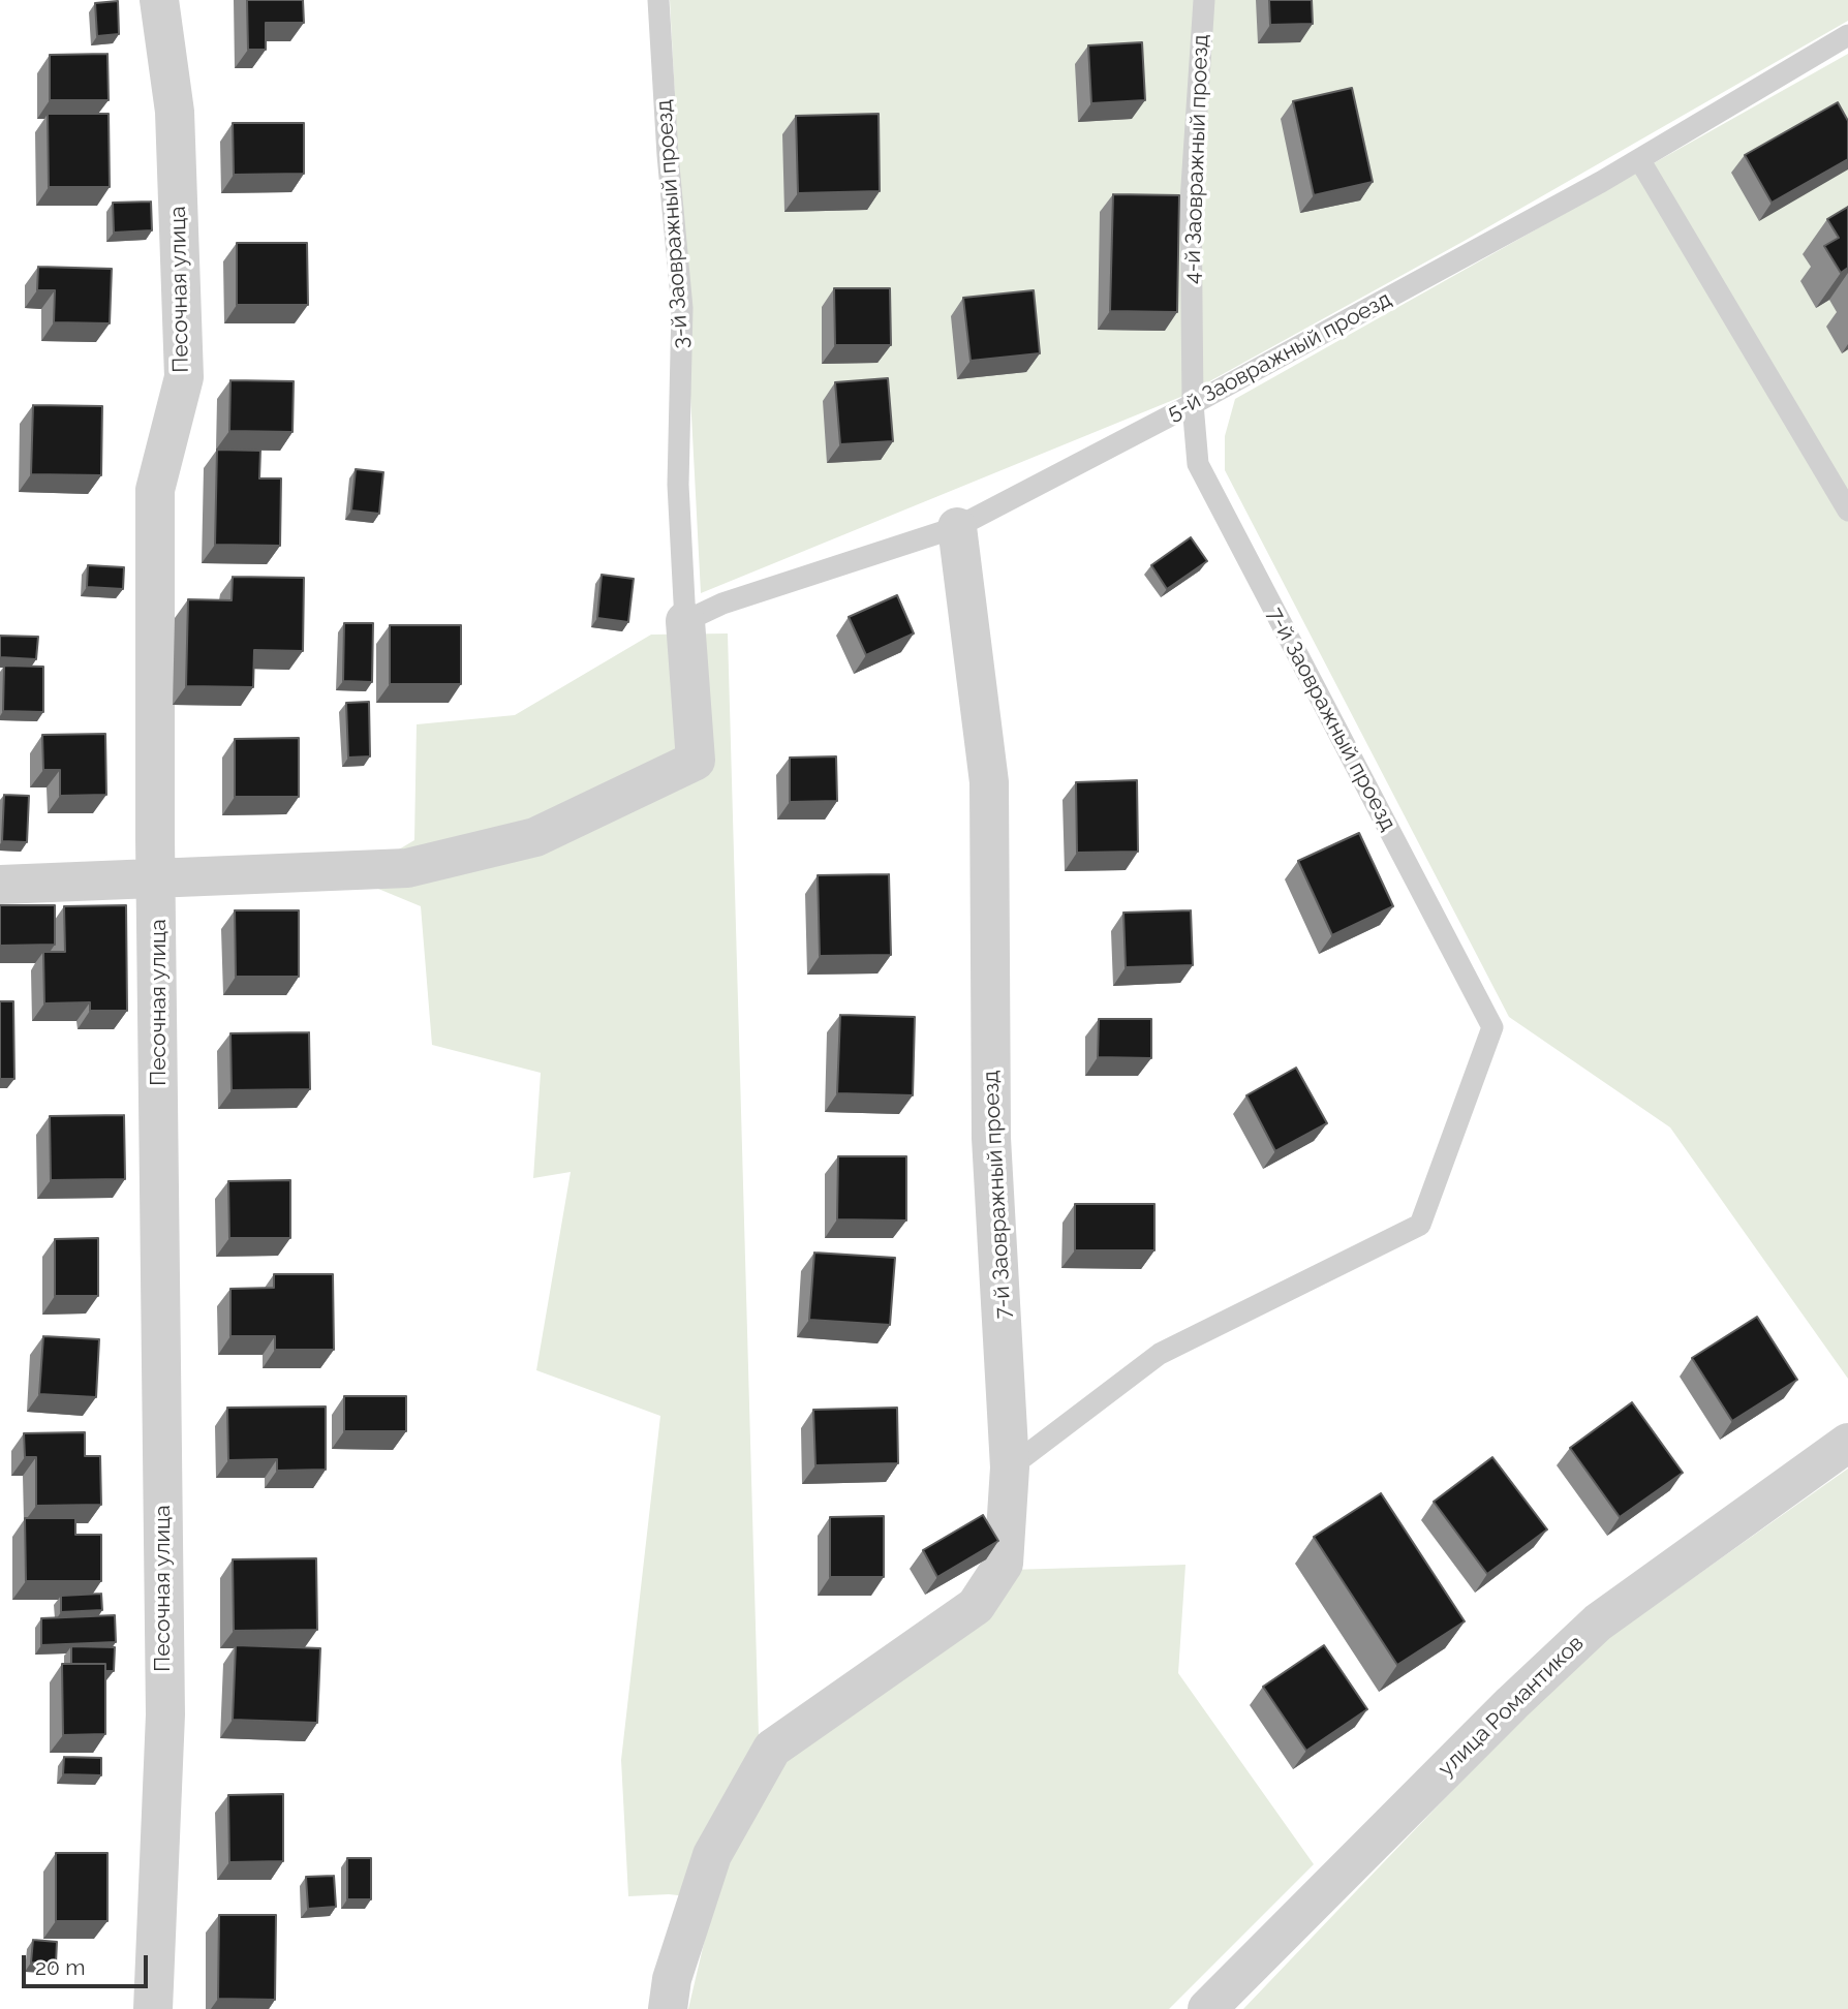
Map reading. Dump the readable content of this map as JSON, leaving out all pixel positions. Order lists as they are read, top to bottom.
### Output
{
  "streets": {
    "street": ["Песочная улица", "7-й Заовражный проезд", "улица Романтиков"],
    "lane": ["4-й Заовражный проезд", "3-й Заовражный проезд", "5-й Заовражный проезд"]
  },
  "crossings": [
    ["4-й Заовражный проезд", "5-й Заовражный проезд"],
    ["4-й Заовражный проезд", "7-й Заовражный проезд"],
    ["3-й Заовражный проезд", "5-й Заовражный проезд"],
    ["5-й Заовражный проезд", "7-й Заовражный проезд"]
  ],
  "scale_bar": "20 m"
}
